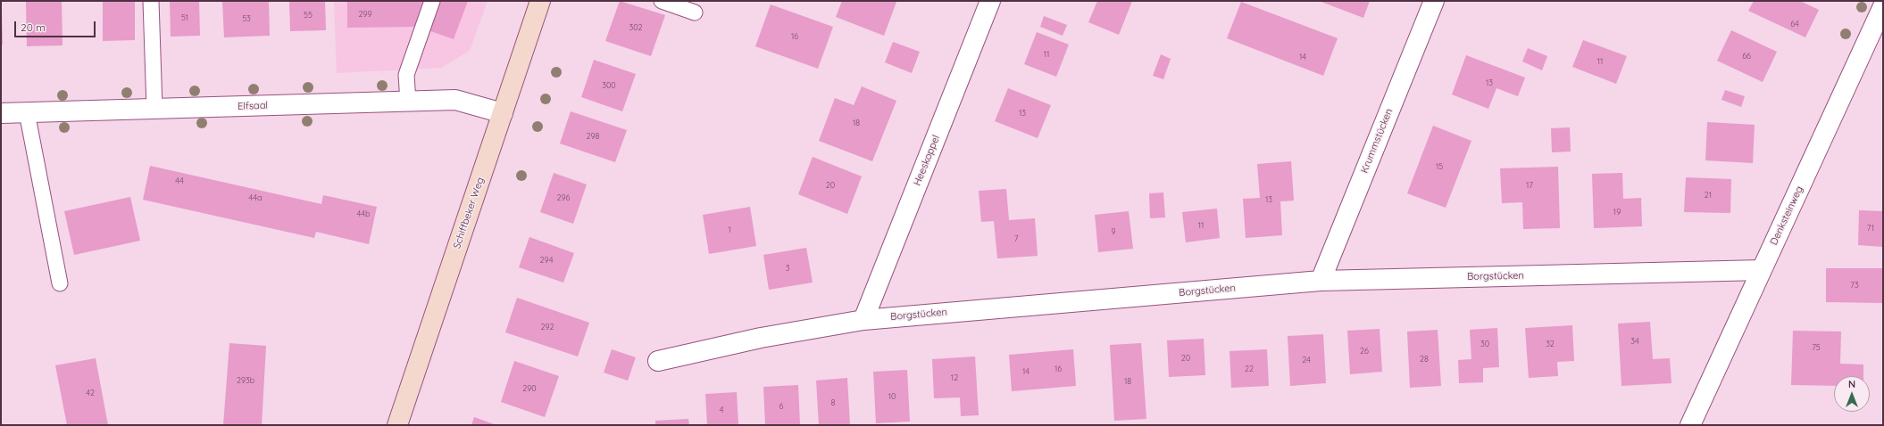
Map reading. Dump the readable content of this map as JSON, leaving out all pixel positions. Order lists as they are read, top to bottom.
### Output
{
  "streets": {
    "main road": ["Schiffbeker Weg"],
    "street": [
      "Elfsaal",
      "Krummstücken",
      "Heeskoppel",
      "Denksteinweg",
      "Borgstücken"
    ]
  },
  "crossings": [
    ["Elfsaal", "Schiffbeker Weg"],
    ["Krummstücken", "Borgstücken"],
    ["Heeskoppel", "Borgstücken"],
    ["Denksteinweg", "Borgstücken"]
  ],
  "house_numbers": [
    "299",
    "55",
    "51",
    "53",
    "64",
    "302",
    "16",
    "11",
    "66",
    "14",
    "11",
    "13",
    "300",
    "13",
    "18",
    "298",
    "15",
    "44",
    "20",
    "17",
    "21",
    "44a",
    "296",
    "13",
    "19",
    "44b",
    "11",
    "71",
    "1",
    "9",
    "7",
    "294",
    "3",
    "73",
    "292",
    "34",
    "30",
    "32",
    "75",
    "26",
    "20",
    "28",
    "24",
    "16",
    "22",
    "14",
    "12",
    "293b",
    "18",
    "290",
    "42",
    "10",
    "8",
    "6",
    "4"
  ],
  "scale_bar": "20 m",
  "north": "top"
}
